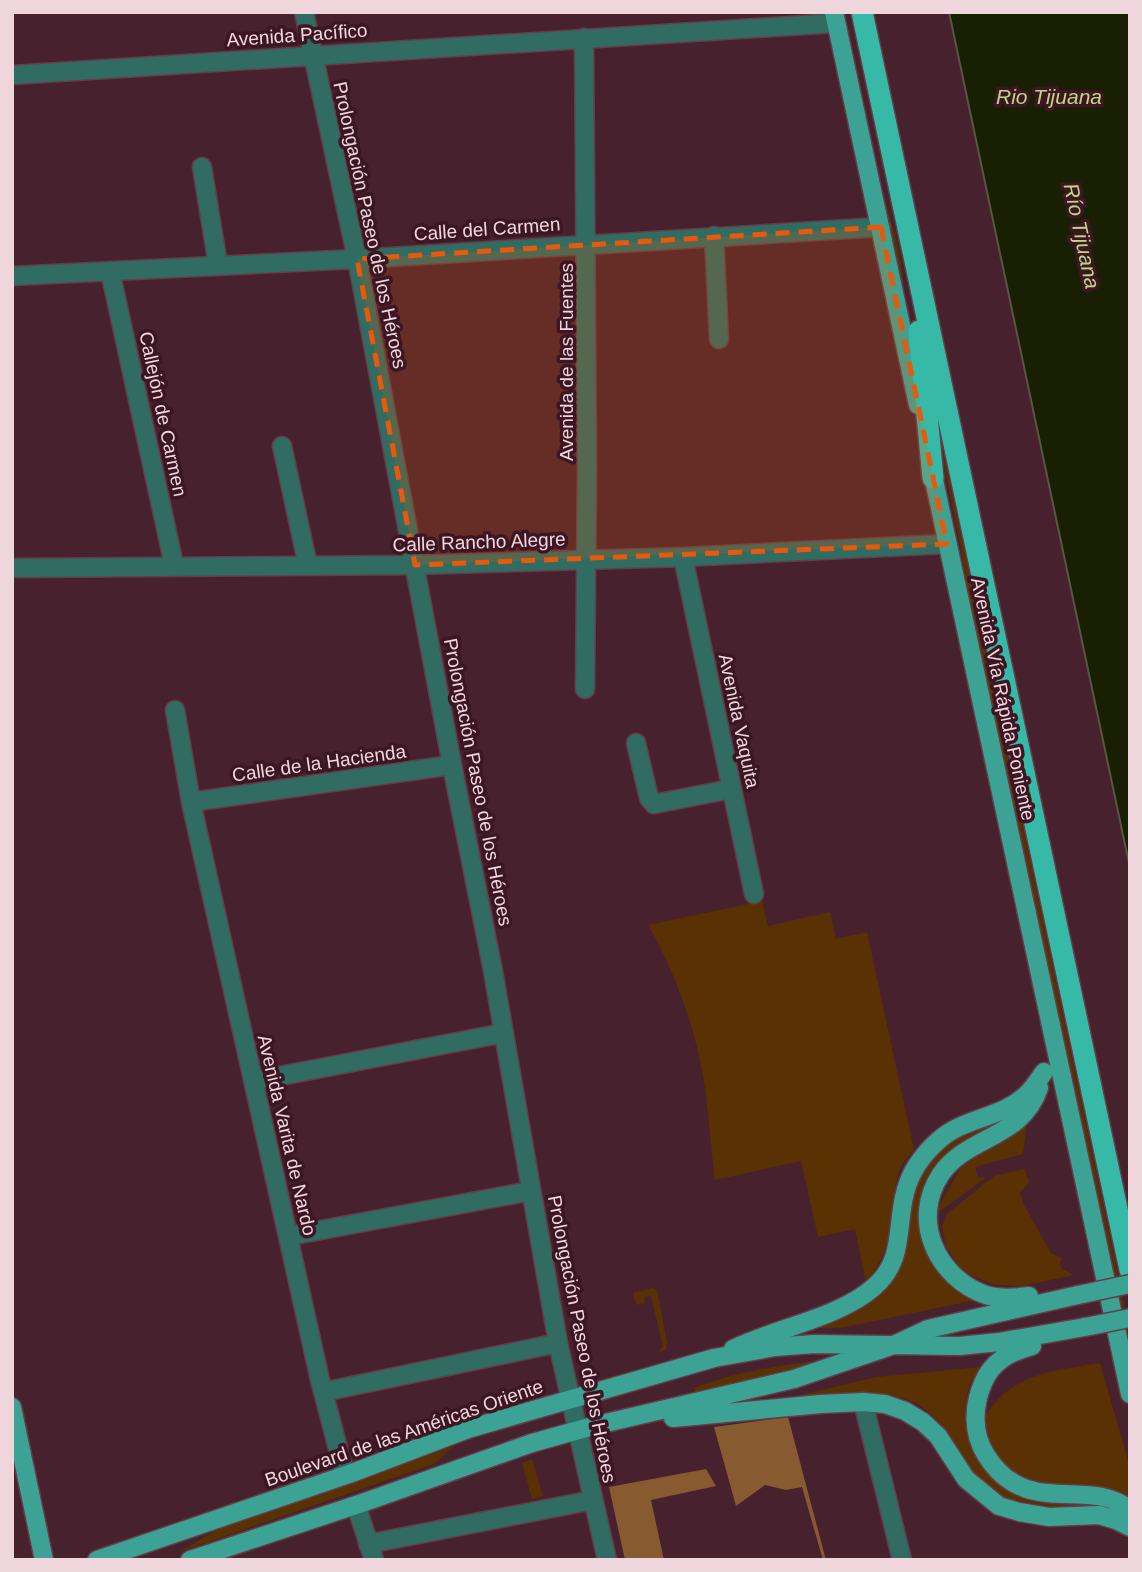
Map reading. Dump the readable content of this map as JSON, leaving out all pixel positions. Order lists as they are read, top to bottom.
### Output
{
  "streets": {
    "highway": ["Avenida Vía Rápida Poniente"],
    "main road": ["Boulevard de las Américas Oriente"],
    "street": [
      "Avenida Pacífico",
      "Prolongación Paseo de los Héroes",
      "Calle del Carmen",
      "Avenida de las Fuentes",
      "Callejón de Carmen",
      "Calle Rancho Alegre",
      "Avenida Vaquita",
      "Calle de la Hacienda",
      "Avenida Varita de Nardo"
    ]
  },
  "crossings": [
    ["Avenida Pacífico", "Prolongación Paseo de los Héroes"],
    ["Avenida Pacífico", "Avenida de las Fuentes"],
    ["Avenida Pacífico", "Avenida Vía Rápida Poniente"],
    ["Prolongación Paseo de los Héroes", "Calle del Carmen"],
    ["Prolongación Paseo de los Héroes", "Calle Rancho Alegre"],
    ["Prolongación Paseo de los Héroes", "Calle de la Hacienda"],
    ["Prolongación Paseo de los Héroes", "Boulevard de las Américas Oriente"],
    ["Calle del Carmen", "Avenida de las Fuentes"],
    ["Calle del Carmen", "Callejón de Carmen"],
    ["Calle del Carmen", "Avenida Vía Rápida Poniente"],
    ["Avenida de las Fuentes", "Calle Rancho Alegre"],
    ["Callejón de Carmen", "Calle Rancho Alegre"],
    ["Calle Rancho Alegre", "Avenida Vía Rápida Poniente"],
    ["Calle Rancho Alegre", "Avenida Vaquita"],
    ["Calle de la Hacienda", "Avenida Varita de Nardo"],
    ["Avenida Varita de Nardo", "Boulevard de las Américas Oriente"]
  ],
  "water": ["Rio Tijuana", "Río Tijuana"]
}
